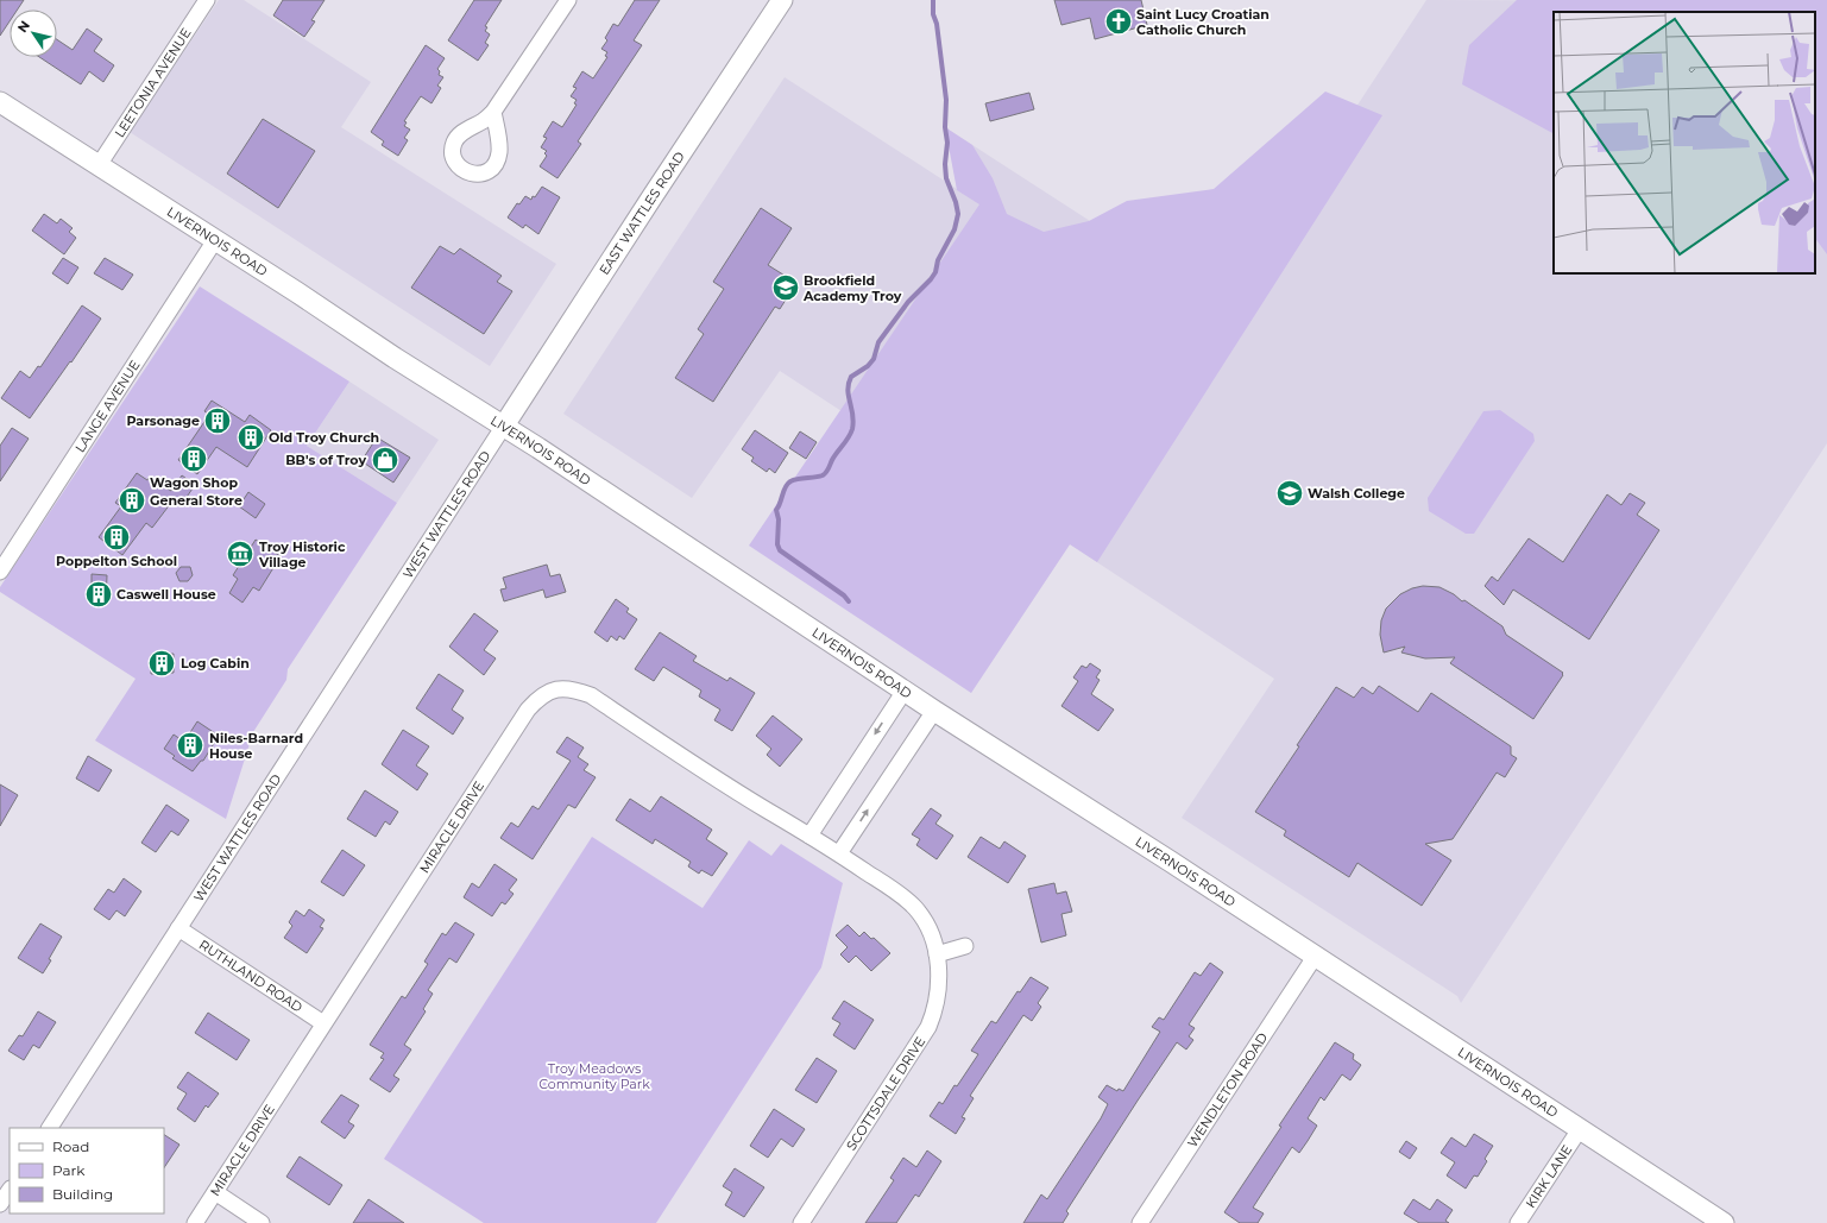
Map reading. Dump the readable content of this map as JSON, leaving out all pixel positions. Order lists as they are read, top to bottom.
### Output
{
  "streets": {
    "main road": ["EAST WATTLES ROAD", "LIVERNOIS ROAD"],
    "street": [
      "LEETONIA AVENUE",
      "LANGE AVENUE",
      "WEST WATTLES ROAD",
      "MIRACLE DRIVE",
      "RUTHLAND ROAD",
      "WENDLETON ROAD",
      "SCOTTSDALE DRIVE",
      "KIRK LANE"
    ]
  },
  "crossings": [
    ["LEETONIA AVENUE", "LIVERNOIS ROAD"],
    ["EAST WATTLES ROAD", "LIVERNOIS ROAD"],
    ["EAST WATTLES ROAD", "WEST WATTLES ROAD"],
    ["LIVERNOIS ROAD", "LANGE AVENUE"],
    ["LIVERNOIS ROAD", "WEST WATTLES ROAD"],
    ["LIVERNOIS ROAD", "WENDLETON ROAD"],
    ["LIVERNOIS ROAD", "KIRK LANE"],
    ["WEST WATTLES ROAD", "RUTHLAND ROAD"],
    ["MIRACLE DRIVE", "RUTHLAND ROAD"],
    ["MIRACLE DRIVE", "SCOTTSDALE DRIVE"]
  ],
  "parks": ["Troy Meadows Community Park"],
  "places": {
    "church": ["Saint Lucy Croatian Catholic Church"],
    "school or university": ["Brookfield Academy Troy", "Walsh College"],
    "building": [
      "Parsonage",
      "Old Troy Church",
      "Wagon Shop",
      "General Store",
      "Poppelton School",
      "Caswell House",
      "Log Cabin",
      "Niles-Barnard House"
    ],
    "shop": ["BB's of Troy"],
    "museum": ["Troy Historic Village"]
  },
  "legend": ["Road", "Park", "Building"],
  "north": "top left"
}
